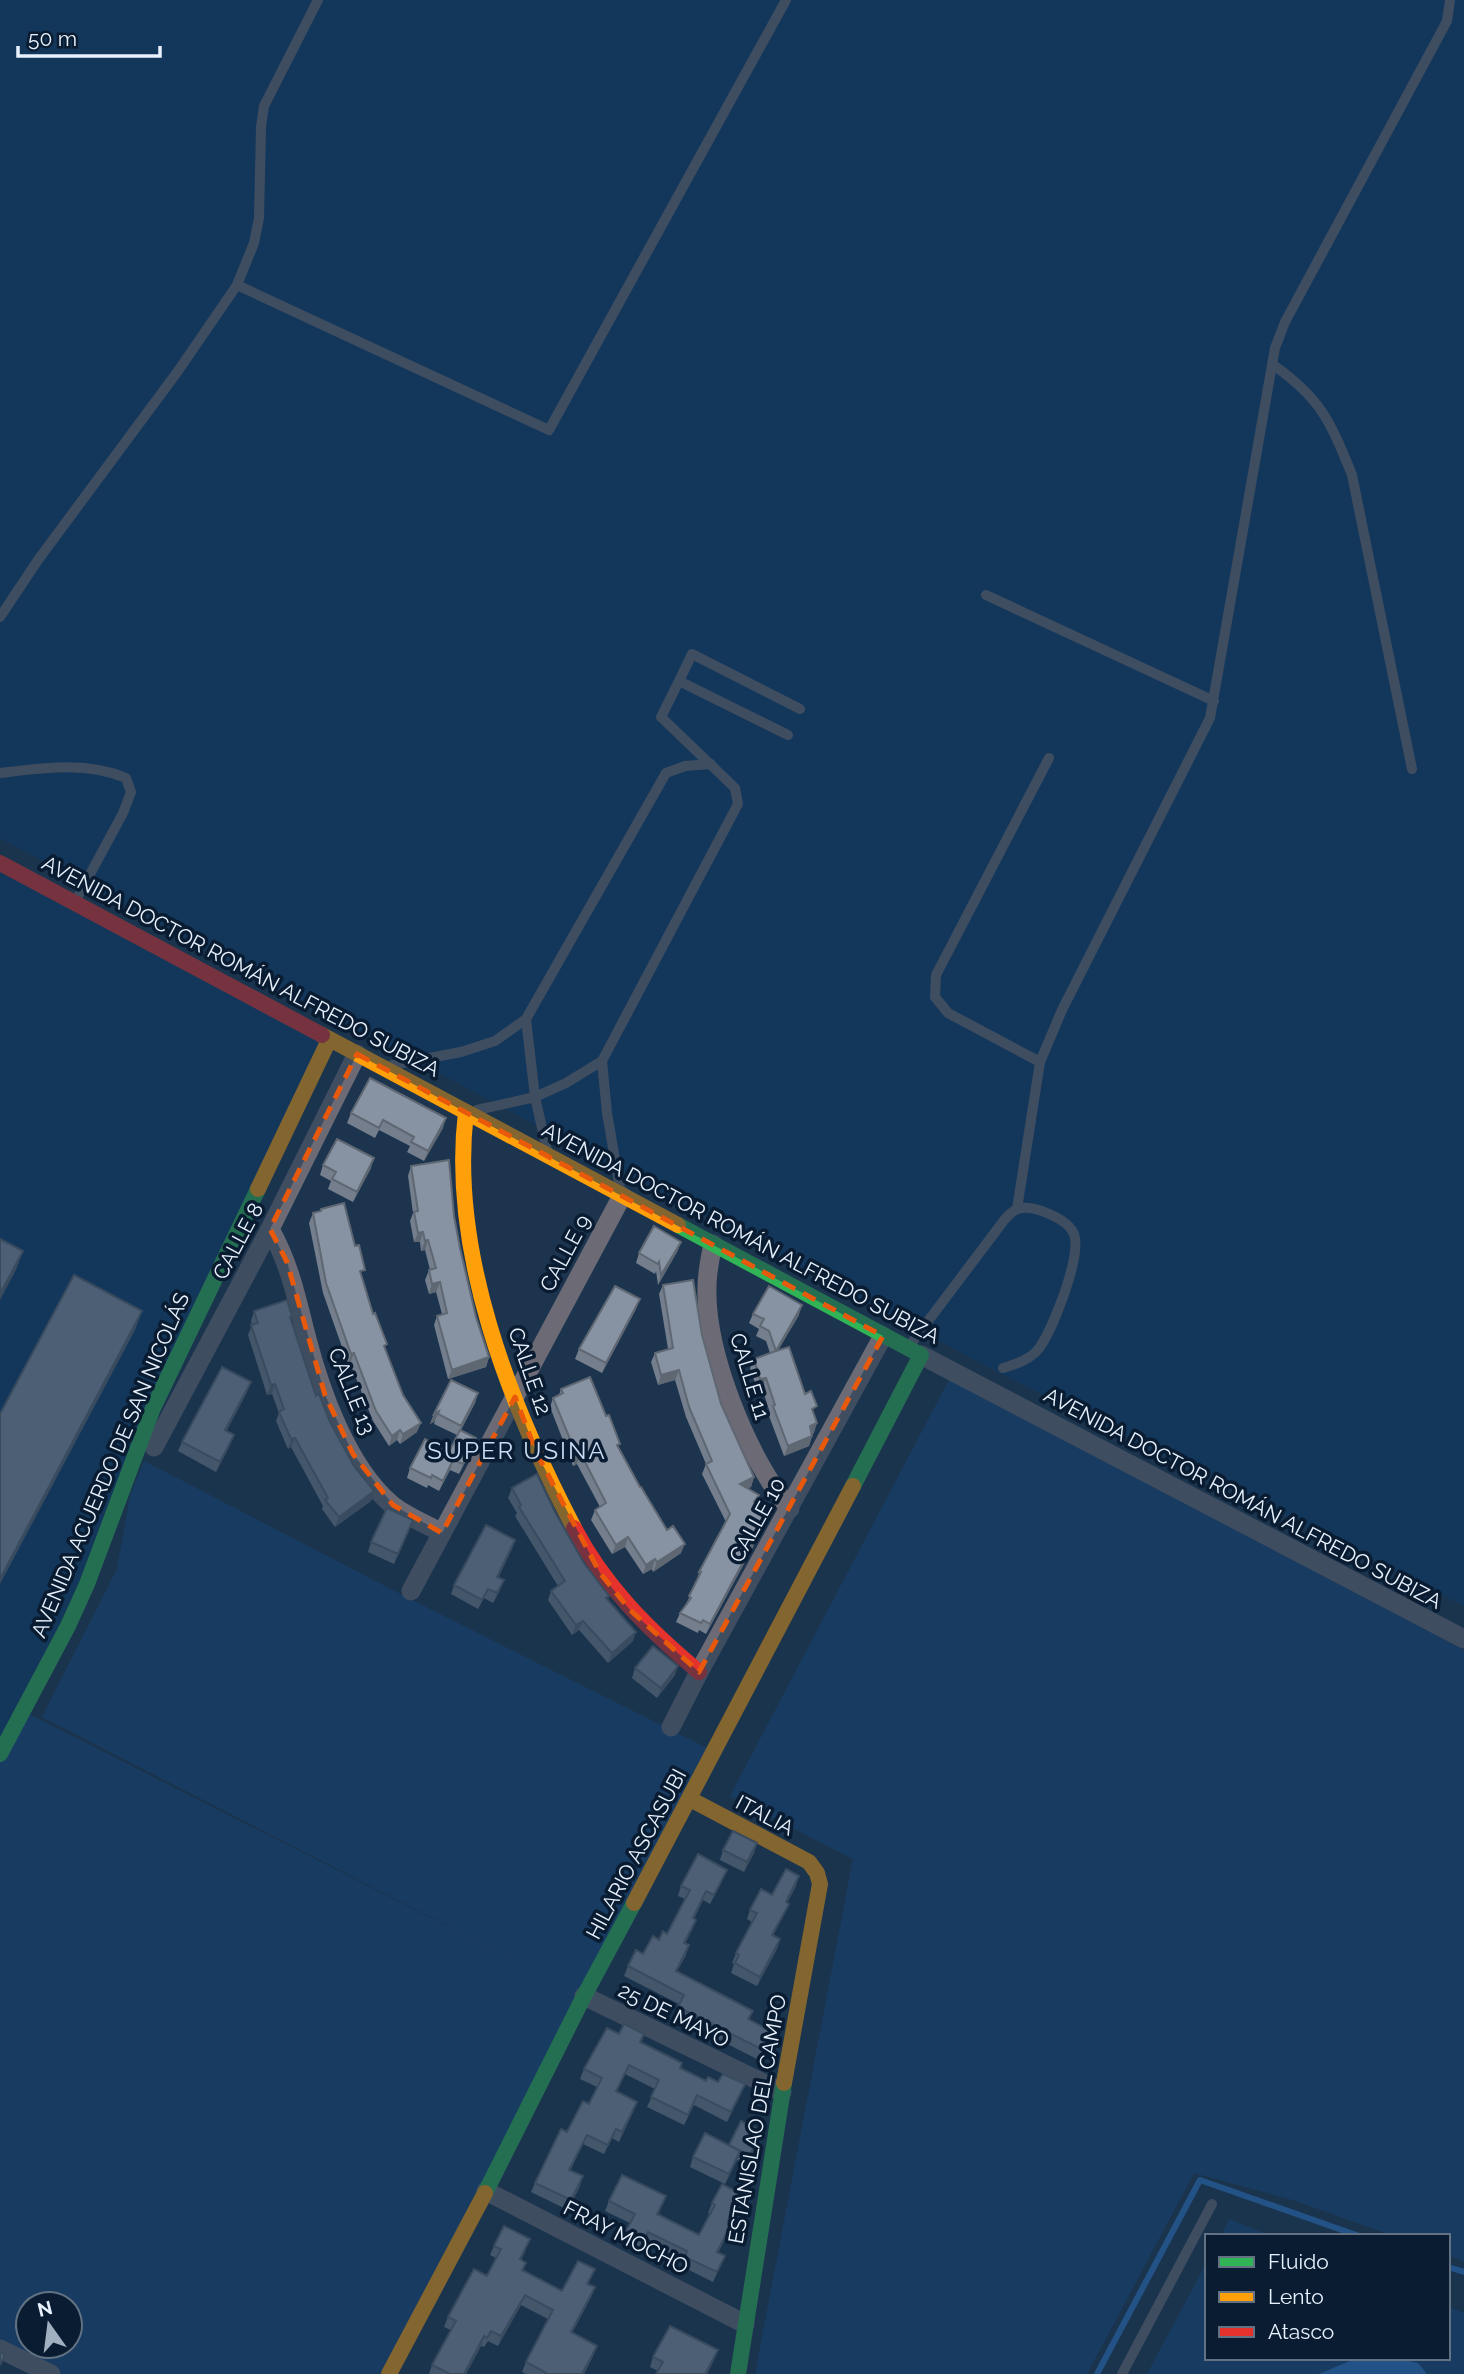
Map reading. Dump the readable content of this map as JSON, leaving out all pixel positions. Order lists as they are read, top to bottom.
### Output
{
  "streets": {
    "street": [
      "AVENIDA DOCTOR ROMÁN ALFREDO SUBIZA",
      "CALLE 8",
      "CALLE 9",
      "CALLE 12",
      "CALLE 11",
      "CALLE 13",
      "AVENIDA ACUERDO DE SAN NICOLÁS",
      "CALLE 10",
      "ITALIA",
      "HILARIO ASCASUBI",
      "25 DE MAYO",
      "ESTANISLAO DEL CAMPO",
      "FRAY MOCHO"
    ]
  },
  "crossings": [
    ["AVENIDA DOCTOR ROMÁN ALFREDO SUBIZA", "CALLE 8"],
    ["AVENIDA DOCTOR ROMÁN ALFREDO SUBIZA", "CALLE 9"],
    ["AVENIDA DOCTOR ROMÁN ALFREDO SUBIZA", "CALLE 12"],
    ["AVENIDA DOCTOR ROMÁN ALFREDO SUBIZA", "CALLE 11"],
    ["AVENIDA DOCTOR ROMÁN ALFREDO SUBIZA", "AVENIDA ACUERDO DE SAN NICOLÁS"],
    ["AVENIDA DOCTOR ROMÁN ALFREDO SUBIZA", "CALLE 10"],
    ["AVENIDA DOCTOR ROMÁN ALFREDO SUBIZA", "HILARIO ASCASUBI"],
    ["CALLE 8", "CALLE 13"],
    ["CALLE 9", "CALLE 12"],
    ["CALLE 9", "CALLE 13"],
    ["CALLE 12", "CALLE 10"],
    ["CALLE 11", "CALLE 10"],
    ["ITALIA", "HILARIO ASCASUBI"],
    ["ITALIA", "ESTANISLAO DEL CAMPO"],
    ["HILARIO ASCASUBI", "25 DE MAYO"],
    ["HILARIO ASCASUBI", "FRAY MOCHO"],
    ["25 DE MAYO", "ESTANISLAO DEL CAMPO"],
    ["ESTANISLAO DEL CAMPO", "FRAY MOCHO"]
  ],
  "districts": ["SUPER USINA"],
  "legend": ["Fluido", "Lento", "Atasco"],
  "scale_bar": "50 m",
  "north": "top"
}
